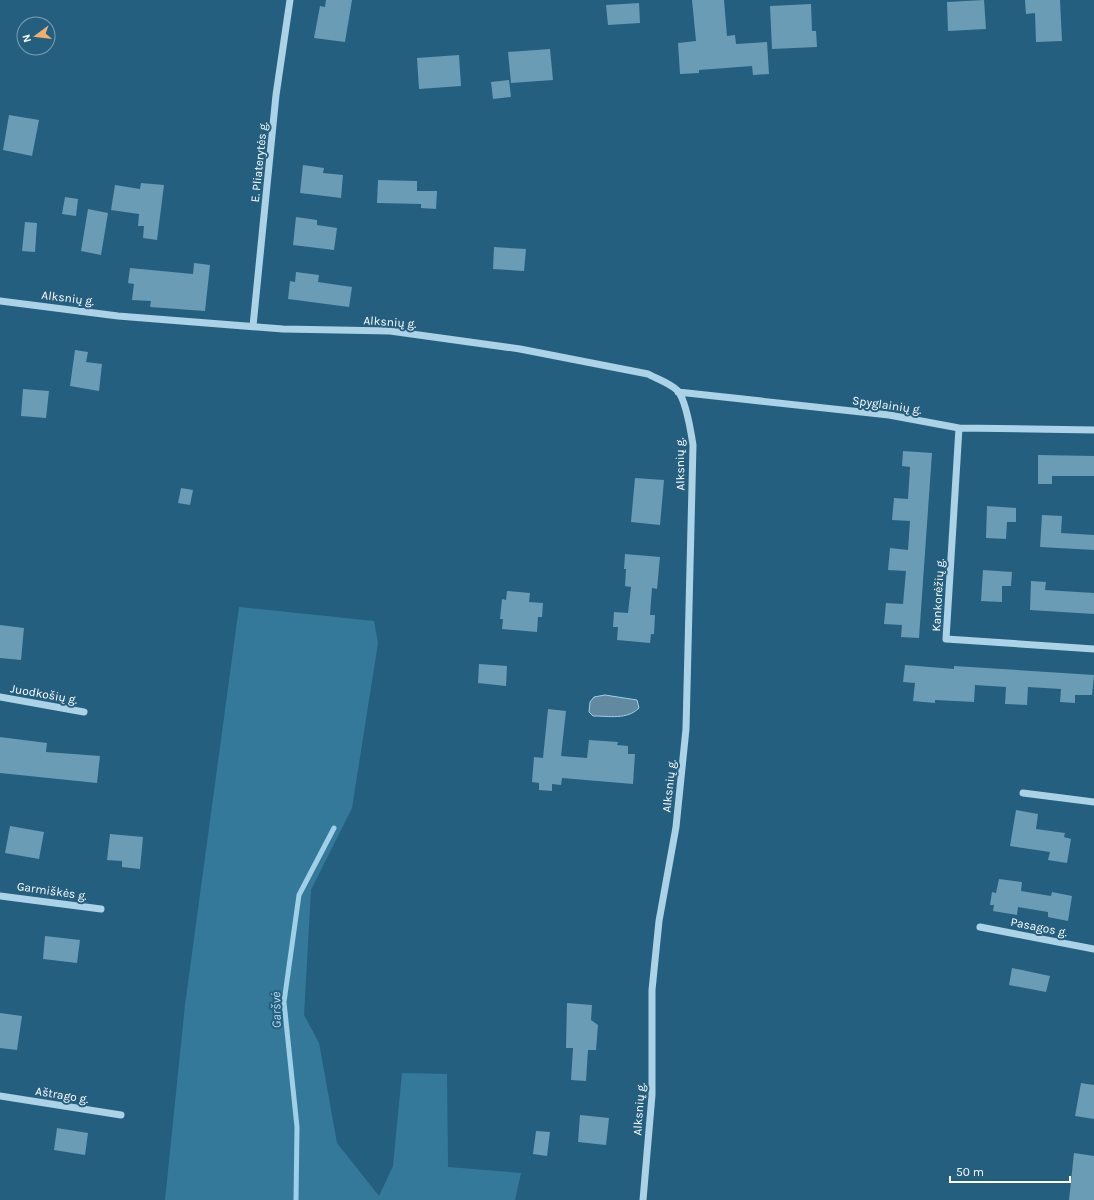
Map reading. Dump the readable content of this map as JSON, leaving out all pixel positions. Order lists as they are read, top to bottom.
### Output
{
  "streets": {
    "street": [
      "E. Pliaterytės g.",
      "Alksnių g.",
      "Spyglainių g.",
      "Kankorėžių g.",
      "Juodkošių g.",
      "Garmiškės g.",
      "Pasagos g.",
      "Aštrago g."
    ]
  },
  "crossings": [
    ["E. Pliaterytės g.", "Alksnių g."],
    ["Alksnių g.", "Spyglainių g."],
    ["Spyglainių g.", "Kankorėžių g."]
  ],
  "water": ["Garšvė"],
  "scale_bar": "50 m",
  "north": "left"
}
